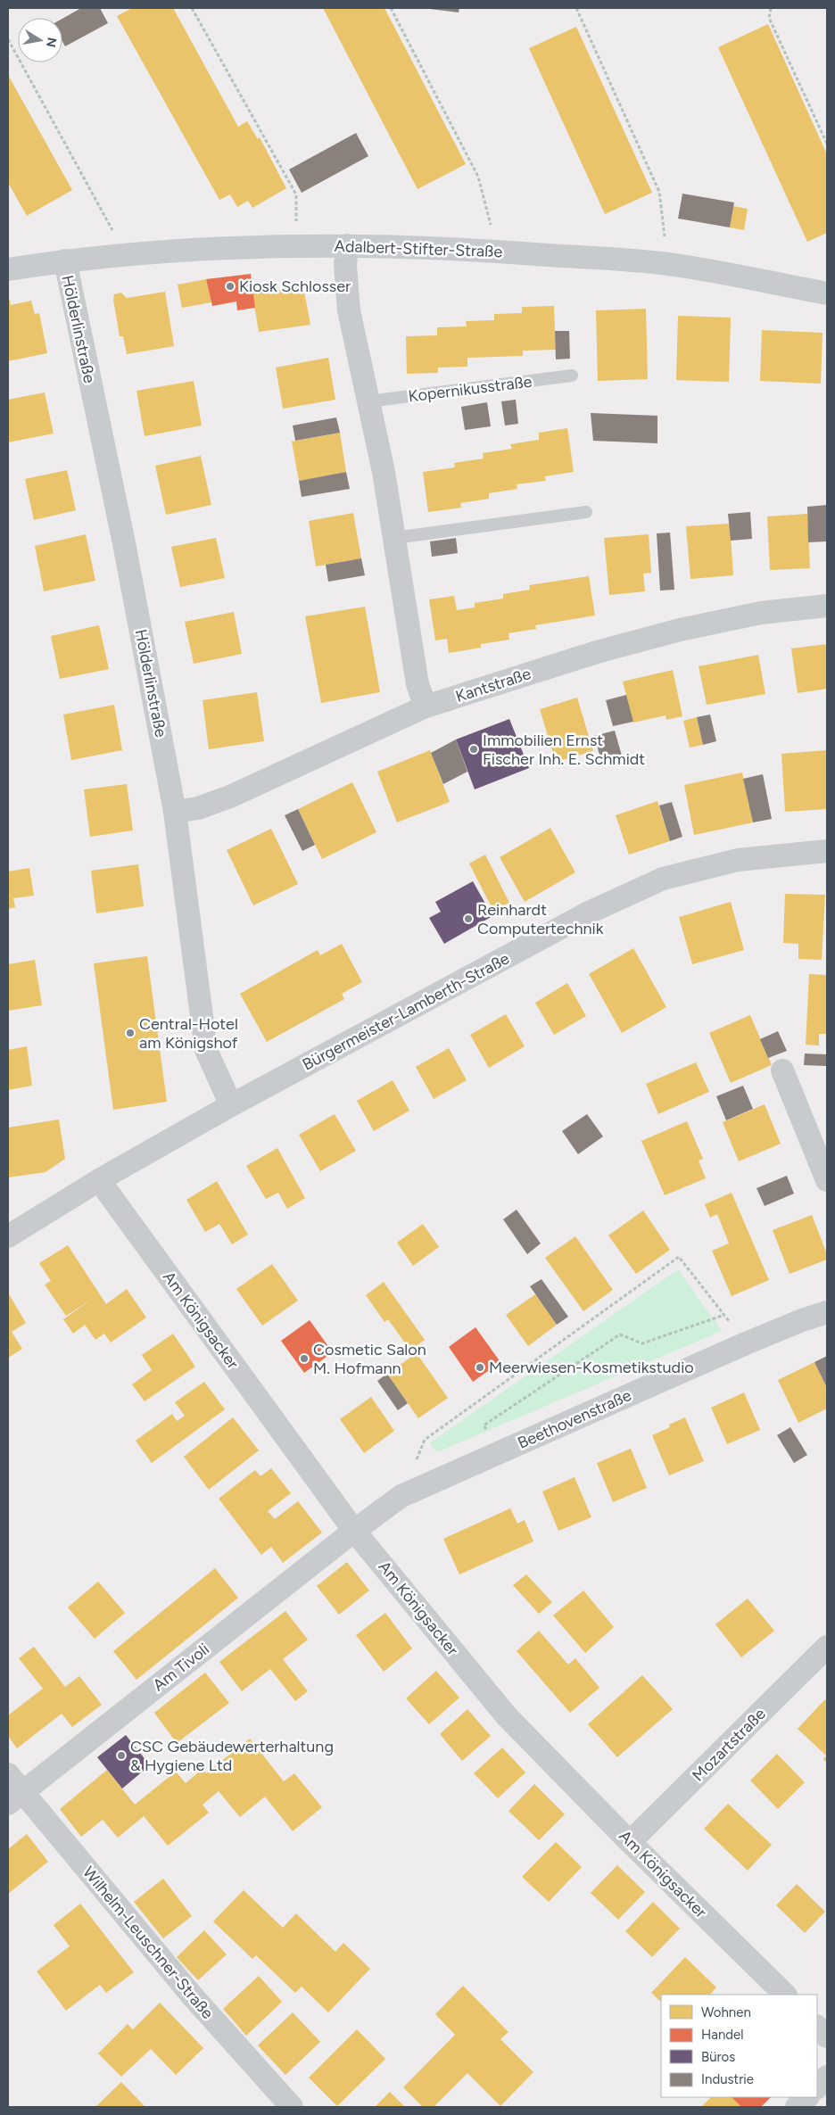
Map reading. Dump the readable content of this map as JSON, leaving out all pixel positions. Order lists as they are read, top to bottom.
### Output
{
  "streets": {
    "street": [
      "Adalbert-Stifter-Straße",
      "Hölderlinstraße",
      "Kantstraße",
      "Bürgermeister-Lamberth-Straße",
      "Am Königsacker",
      "Beethovenstraße",
      "Am Tivoli",
      "Mozartstraße",
      "Wilhelm-Leuschner-Straße"
    ],
    "lane": ["Kopernikusstraße"]
  },
  "crossings": [
    ["Adalbert-Stifter-Straße", "Hölderlinstraße"],
    ["Hölderlinstraße", "Kantstraße"],
    ["Hölderlinstraße", "Bürgermeister-Lamberth-Straße"],
    ["Bürgermeister-Lamberth-Straße", "Am Königsacker"],
    ["Am Königsacker", "Beethovenstraße"],
    ["Am Königsacker", "Am Tivoli"],
    ["Am Königsacker", "Mozartstraße"],
    ["Beethovenstraße", "Am Tivoli"],
    ["Am Tivoli", "Wilhelm-Leuschner-Straße"]
  ],
  "places": [
    "Kiosk Schlosser",
    "Immobilien Ernst Fischer Inh. E. Schmidt",
    "Reinhardt Computertechnik",
    "Central-Hotel am Königshof",
    "Cosmetic Salon M. Hofmann",
    "Meerwiesen-Kosmetikstudio",
    "CSC Gebäudewerterhaltung & Hygiene Ltd"
  ],
  "legend": [
    "Wohnen",
    "Handel",
    "Büros",
    "Industrie"
  ],
  "north": "right"
}
